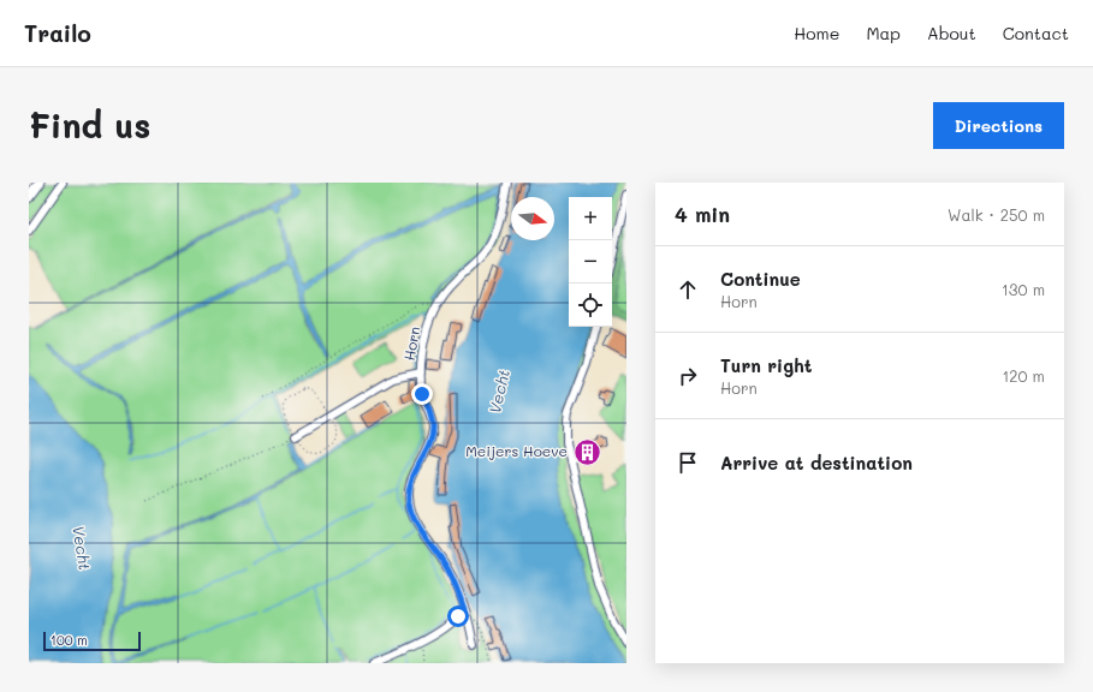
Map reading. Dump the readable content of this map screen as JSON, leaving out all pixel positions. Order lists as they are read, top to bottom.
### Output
{
  "streets": {
    "street": ["Horn"]
  },
  "water": ["Vecht"],
  "places": {
    "building": ["Meijers Hoeve"]
  },
  "scale_bar": "100 m",
  "north": "right",
  "page": {
    "header": "Trailo",
    "nav": [
      "Home",
      "Map",
      "About",
      "Contact"
    ],
    "buttons": "Directions",
    "title": "Find us",
    "heading": ["4 min", "Walk · 250 m"],
    "map_buttons": ["+", "−"],
    "list": [
      ["Continue", "Horn", "130 m"],
      ["Turn right", "Horn", "120 m"],
      "Arrive at destination"
    ],
    "scale": "100 m"
  }
}
